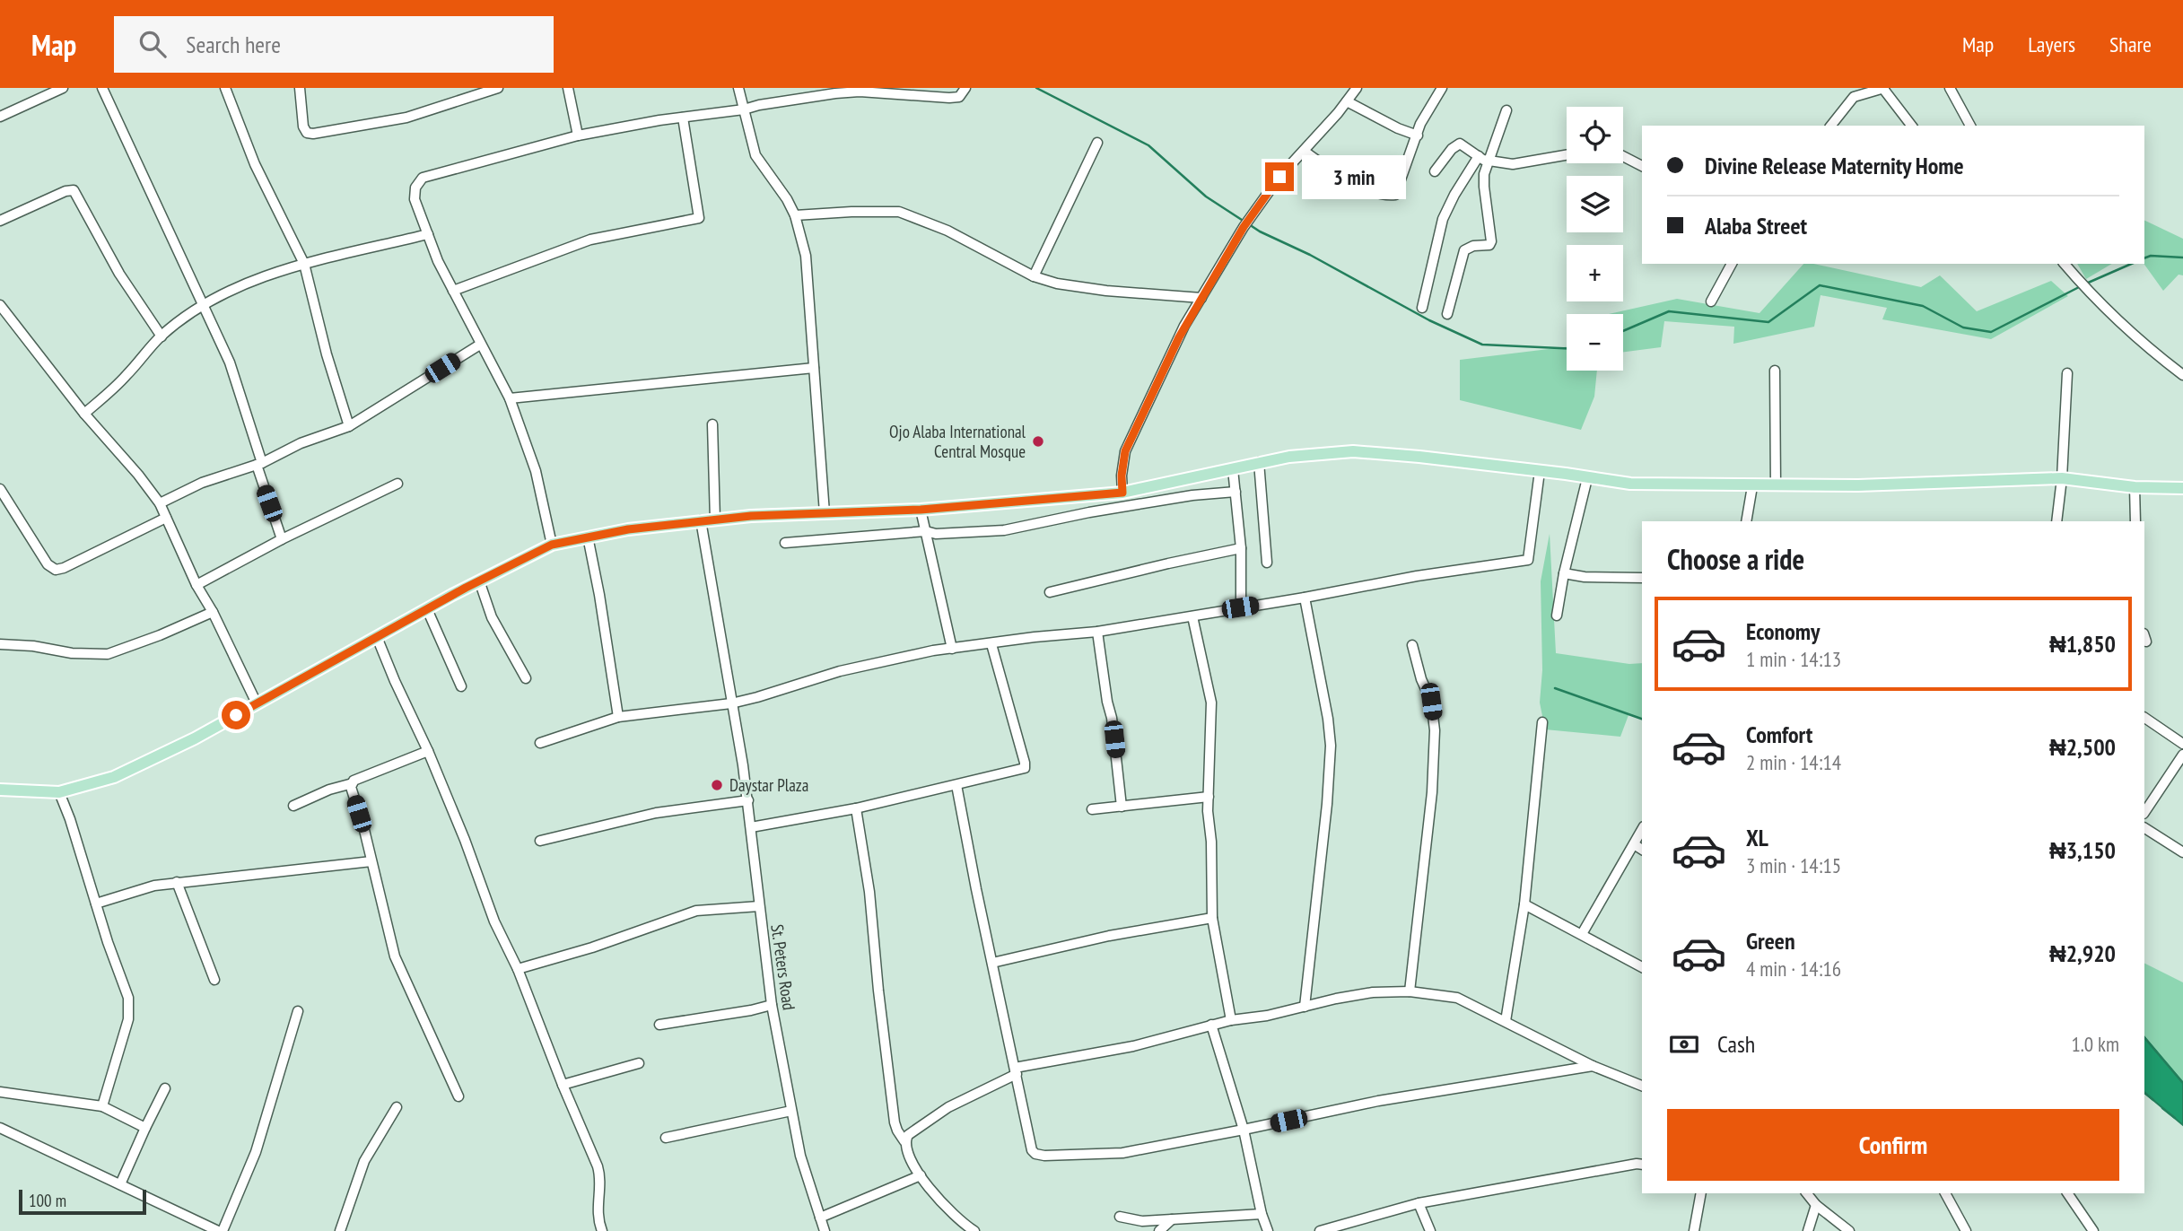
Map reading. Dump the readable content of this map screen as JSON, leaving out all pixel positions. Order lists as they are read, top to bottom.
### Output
{
  "streets": {
    "street": ["St. Peters Road"]
  },
  "places": ["Ojo Alaba International Central Mosque", "Daystar Plaza"],
  "scale_bar": "100 m",
  "page": {
    "header": "Map",
    "search": "Search here",
    "nav": ["Map", "Layers", "Share"],
    "map_buttons": ["+", "−"],
    "banner": ["Divine Release Maternity Home", "Alaba Street"],
    "bubble": "3 min",
    "heading": "Choose a ride",
    "list": [
      {
        "name": "Economy",
        "note": "1 min · 14:13",
        "value": "₦1,850"
      },
      {
        "name": "Comfort",
        "note": "2 min · 14:14",
        "value": "₦2,500"
      },
      {
        "name": "XL",
        "note": "3 min · 14:15",
        "value": "₦3,150"
      },
      {
        "name": "Green",
        "note": "4 min · 14:16",
        "value": "₦2,920"
      }
    ],
    "pay": ["Cash", "1.0 km"],
    "buttons": "Confirm",
    "scale": "100 m"
  }
}
